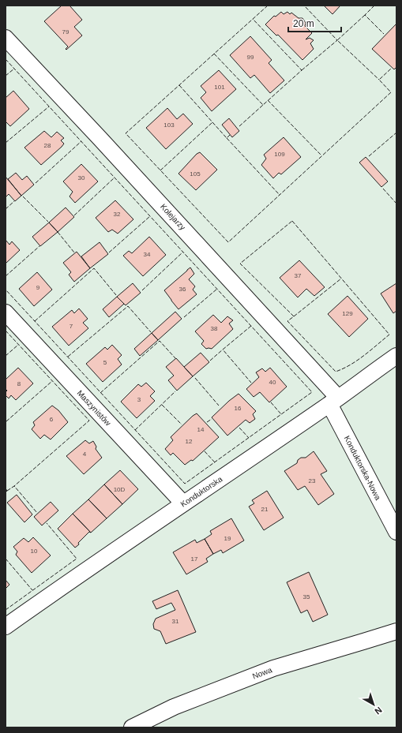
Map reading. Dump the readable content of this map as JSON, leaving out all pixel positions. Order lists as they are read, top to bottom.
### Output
{
  "streets": {
    "street": [
      "Kolejarzy",
      "Maszynistów",
      "Konduktorska-Nowa",
      "Konduktorska",
      "Nowa"
    ]
  },
  "crossings": [
    ["Kolejarzy", "Konduktorska-Nowa"],
    ["Kolejarzy", "Konduktorska"],
    ["Maszynistów", "Konduktorska"],
    ["Konduktorska-Nowa", "Konduktorska"]
  ],
  "house_numbers": [
    "79",
    "99",
    "101",
    "103",
    "28",
    "109",
    "105",
    "30",
    "32",
    "34",
    "37",
    "9",
    "36",
    "129",
    "7",
    "38",
    "5",
    "40",
    "8",
    "3",
    "16",
    "6",
    "14",
    "12",
    "4",
    "23",
    "10D",
    "21",
    "19",
    "10",
    "17",
    "35",
    "31"
  ],
  "scale_bar": "20 m",
  "north": "bottom right"
}
